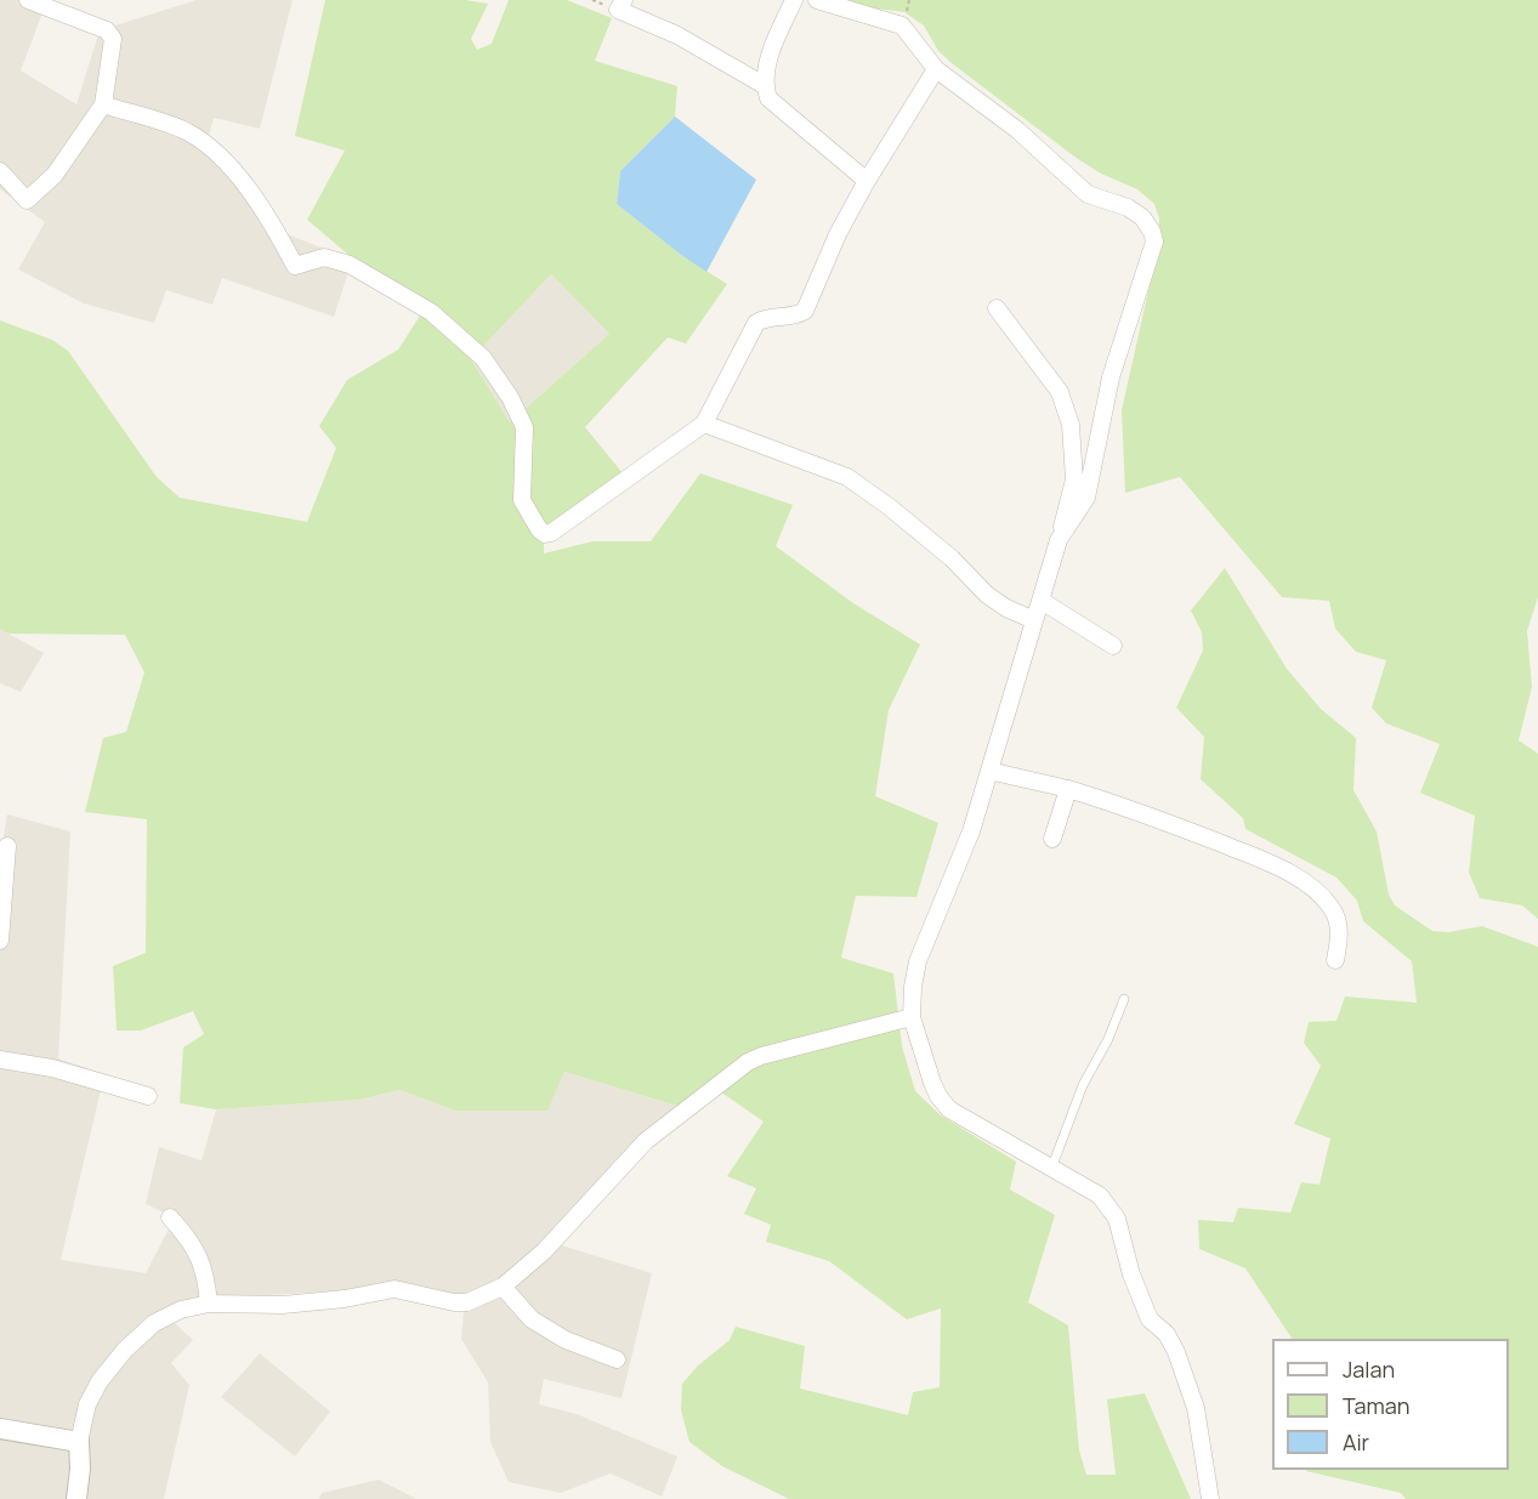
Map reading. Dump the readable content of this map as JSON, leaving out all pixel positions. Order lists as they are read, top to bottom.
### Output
{
  "legend": ["Jalan", "Taman", "Air"]
}
